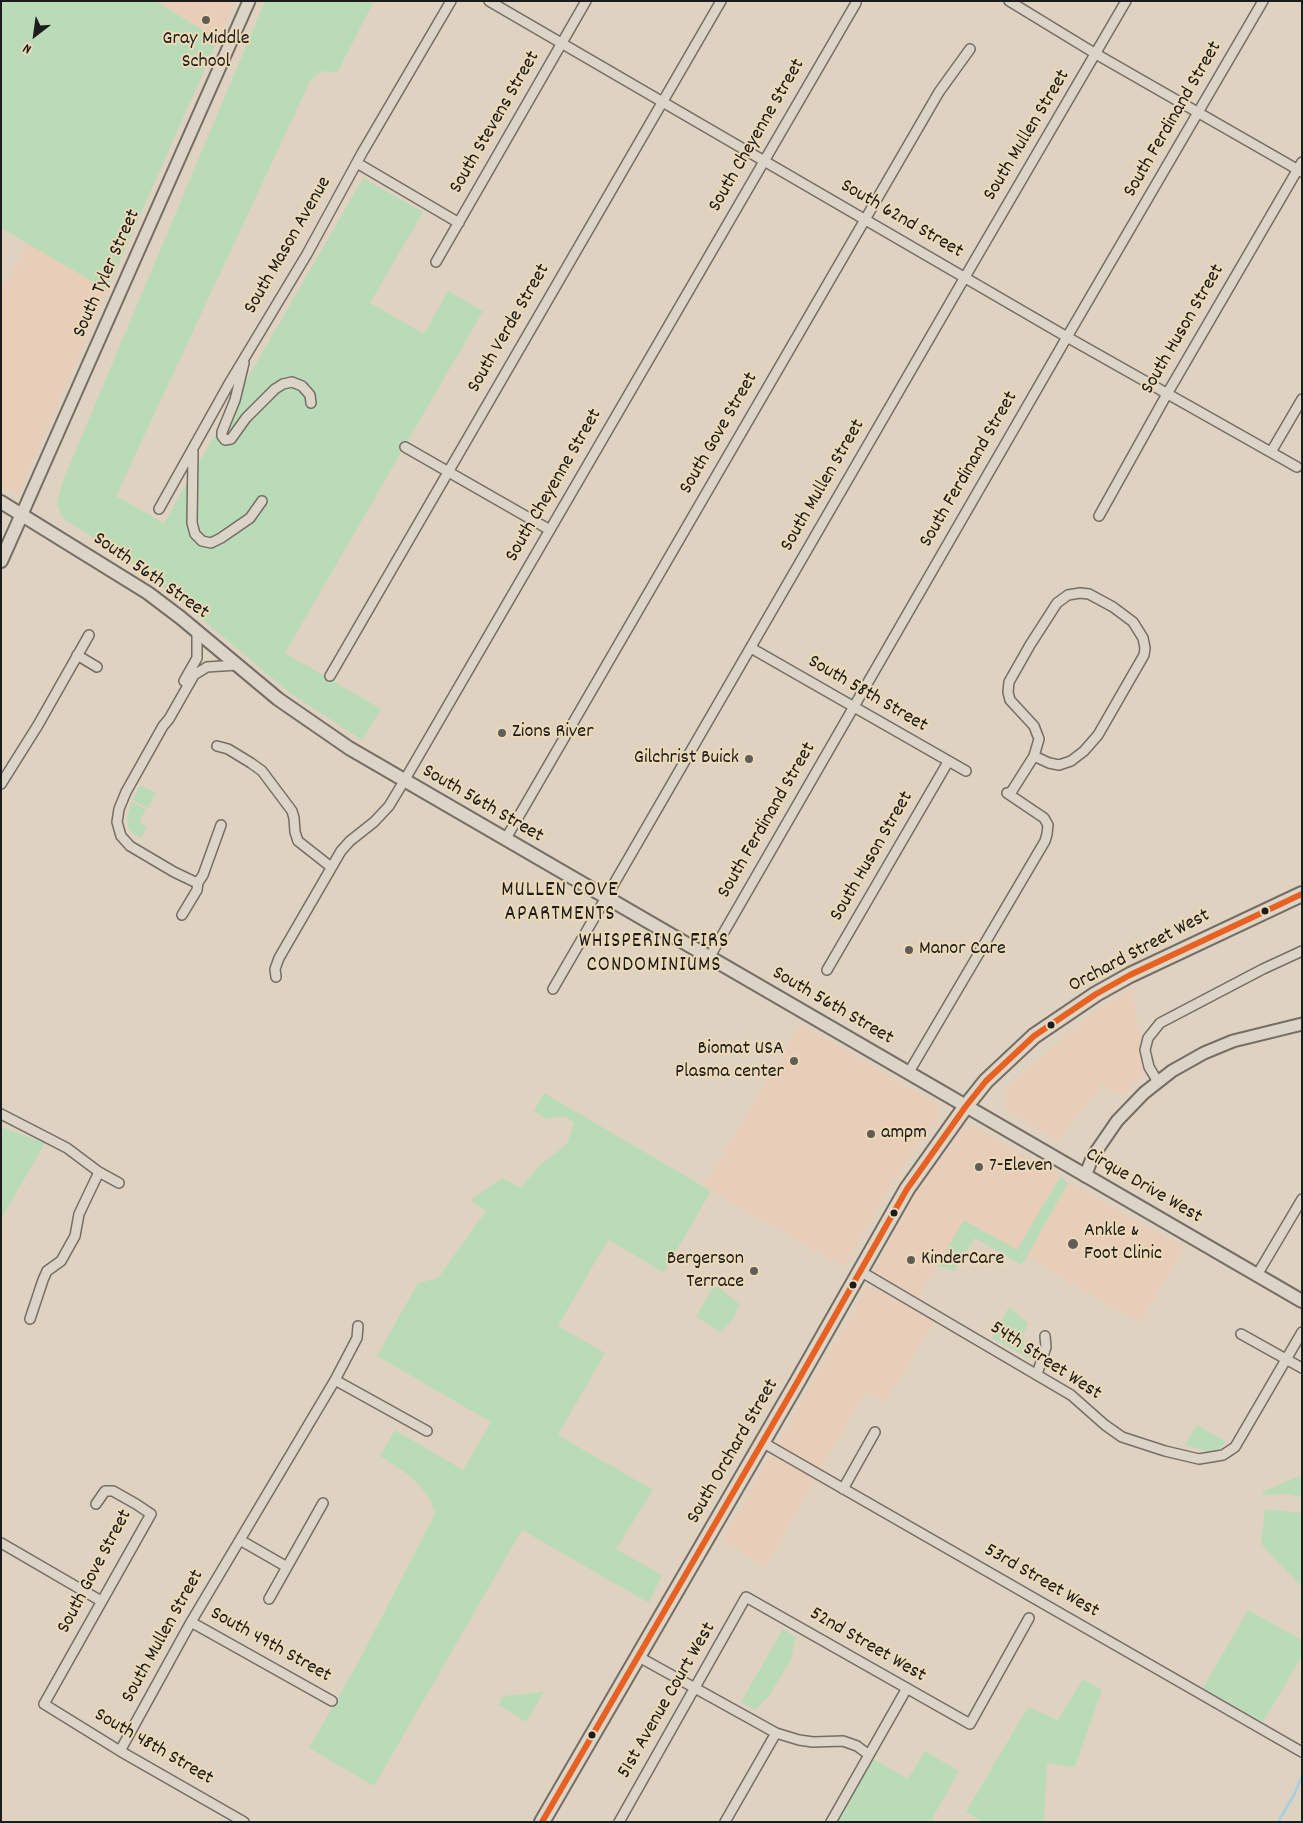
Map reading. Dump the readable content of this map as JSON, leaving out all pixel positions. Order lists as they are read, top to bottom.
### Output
{
  "streets": {
    "main road": [
      "South Tyler Street",
      "South 56th Street",
      "Orchard Street West",
      "Cirque Drive West",
      "South Orchard Street"
    ],
    "street": [
      "South Ferdinand Street",
      "South Stevens Street",
      "South Cheyenne Street",
      "South Mullen Street",
      "South 62nd Street",
      "South Mason Avenue",
      "South Verde Street",
      "South Huson Street",
      "South Gove Street",
      "South 58th Street",
      "54th Street West",
      "53rd Street West",
      "South 49th Street",
      "52nd Street West",
      "51st Avenue Court West",
      "South 48th Street"
    ]
  },
  "crossings": [
    ["South Ferdinand Street", "South 62nd Street"],
    ["South Ferdinand Street", "South 56th Street"],
    ["South Ferdinand Street", "South 58th Street"],
    ["South Stevens Street", "South 62nd Street"],
    ["South Cheyenne Street", "South 62nd Street"],
    ["South Cheyenne Street", "South 56th Street"],
    ["South Mullen Street", "South 62nd Street"],
    ["South Mullen Street", "South 56th Street"],
    ["South Mullen Street", "South 58th Street"],
    ["South Mullen Street", "South 49th Street"],
    ["South Mullen Street", "South 48th Street"],
    ["South 62nd Street", "South Verde Street"],
    ["South 62nd Street", "South Huson Street"],
    ["South 62nd Street", "South Gove Street"],
    ["South Tyler Street", "South 56th Street"],
    ["South Huson Street", "South 58th Street"],
    ["South Gove Street", "South 56th Street"],
    ["South Gove Street", "South 48th Street"],
    ["South 56th Street", "Orchard Street West"],
    ["South 56th Street", "Cirque Drive West"],
    ["South 56th Street", "South Orchard Street"],
    ["Orchard Street West", "Cirque Drive West"],
    ["Orchard Street West", "South Orchard Street"],
    ["Cirque Drive West", "South Orchard Street"],
    ["54th Street West", "South Orchard Street"],
    ["South Orchard Street", "53rd Street West"],
    ["52nd Street West", "51st Avenue Court West"]
  ],
  "districts": ["MULLEN COVE APARTMENTS", "WHISPERING FIRS CONDOMINIUMS"],
  "places": [
    "Gray Middle School",
    "Zions River",
    "Gilchrist Buick",
    "Manor Care",
    "Biomat USA Plasma center",
    "ampm",
    "7-Eleven",
    "Ankle & Foot Clinic",
    "KinderCare",
    "Bergerson Terrace"
  ],
  "north": "bottom left"
}
